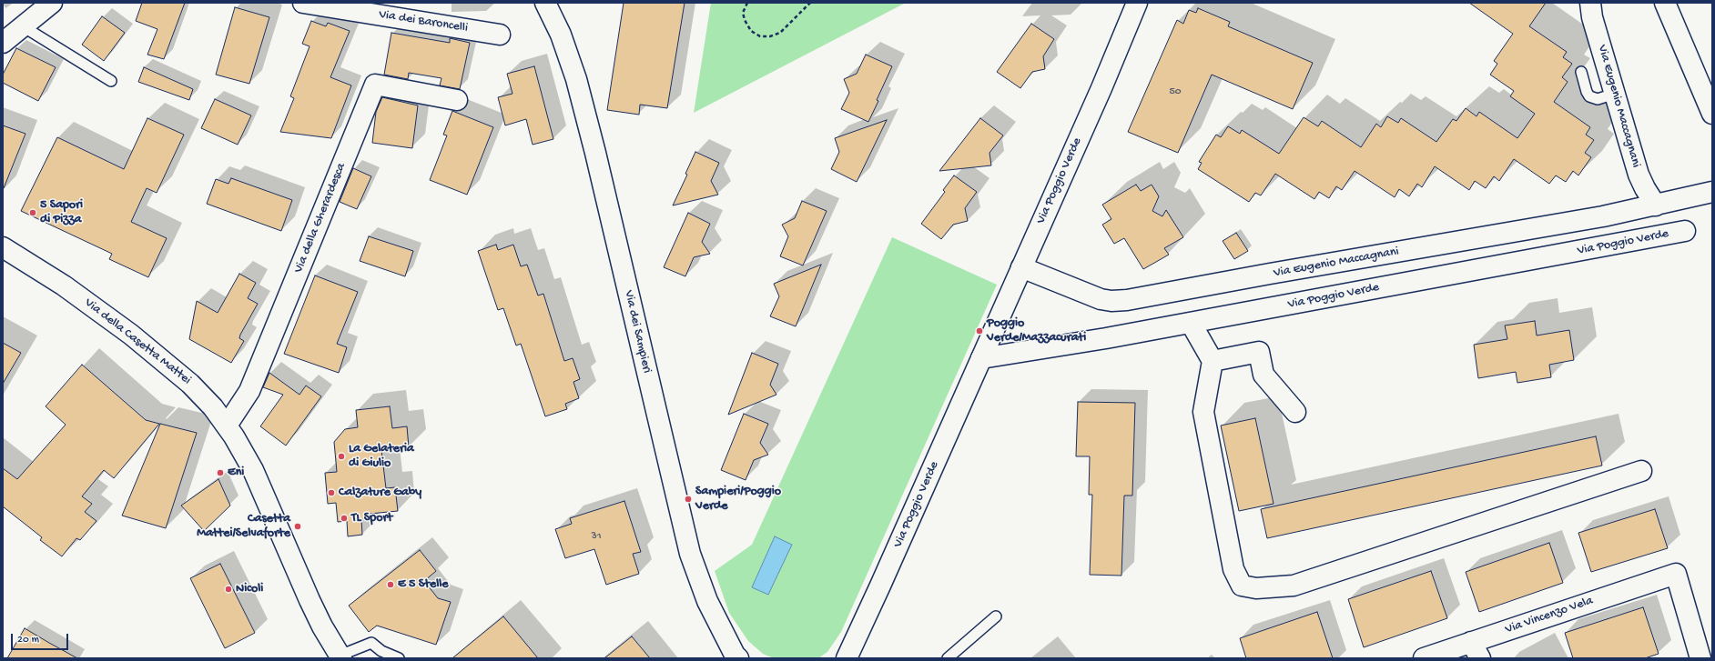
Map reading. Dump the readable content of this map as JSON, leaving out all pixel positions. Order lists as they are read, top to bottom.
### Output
{
  "streets": {
    "street": [
      "Via dei Baroncelli",
      "Via Eugenio Maccagnani",
      "Via Poggio Verde",
      "Via della Gherardesca",
      "Via dei Sampieri",
      "Via della Casetta Mattei",
      "Via Vincenzo Vela"
    ]
  },
  "crossings": [
    ["Via Eugenio Maccagnani", "Via Poggio Verde"],
    ["Via della Gherardesca", "Via della Casetta Mattei"]
  ],
  "places": [
    "5 Sapori di Pizza",
    "Poggio Verde/Mazzacurati",
    "La Gelateria di Giulio",
    "Eni",
    "Calzature Gaby",
    "Sampieri/Poggio Verde",
    "TL Sport",
    "Casetta Mattei/Selvaforte",
    "E 5 Stelle",
    "Nicoli"
  ],
  "house_numbers": ["50", "31"],
  "scale_bar": "20 m"
}
